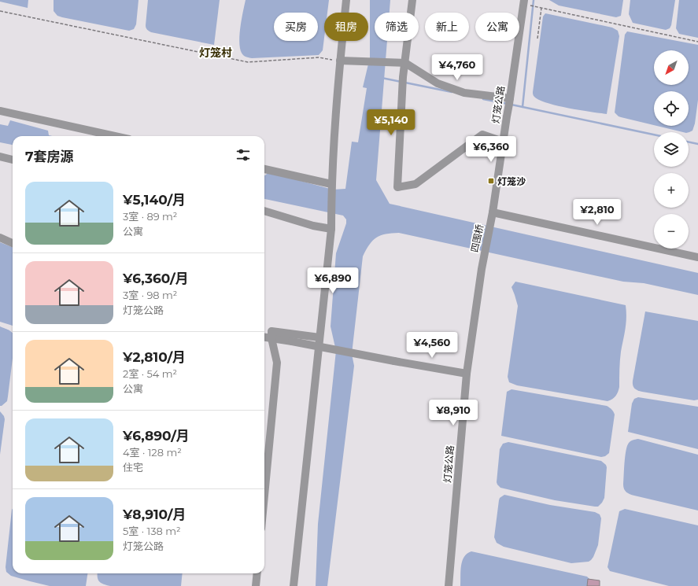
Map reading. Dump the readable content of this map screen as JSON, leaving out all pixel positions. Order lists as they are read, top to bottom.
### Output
{
  "streets": {
    "street": ["灯笼公路", "四围桥"]
  },
  "crossings": [
    ["灯笼公路", "四围桥"]
  ],
  "districts": ["灯笼村"],
  "places": {
    "transit": ["灯笼沙"]
  },
  "north": "bottom left",
  "page": {
    "chip": [
      "买房",
      "租房",
      "筛选",
      "新上",
      "公寓"
    ],
    "map_buttons": ["+", "−"],
    "price": [
      "¥4,760",
      "¥5,140",
      "¥6,360",
      "¥2,810",
      "¥6,890",
      "¥4,560",
      "¥8,910"
    ],
    "heading": "7套房源",
    "list": [
      {
        "name": "¥5,140/月",
        "note": "3室 · 89 m² · 公寓"
      },
      {
        "name": "¥6,360/月",
        "note": "3室 · 98 m² · 灯笼公路"
      },
      {
        "name": "¥2,810/月",
        "note": "2室 · 54 m² · 公寓"
      },
      {
        "name": "¥6,890/月",
        "note": "4室 · 128 m² · 住宅"
      },
      {
        "name": "¥8,910/月",
        "note": "5室 · 138 m² · 灯笼公路"
      }
    ]
  }
}
